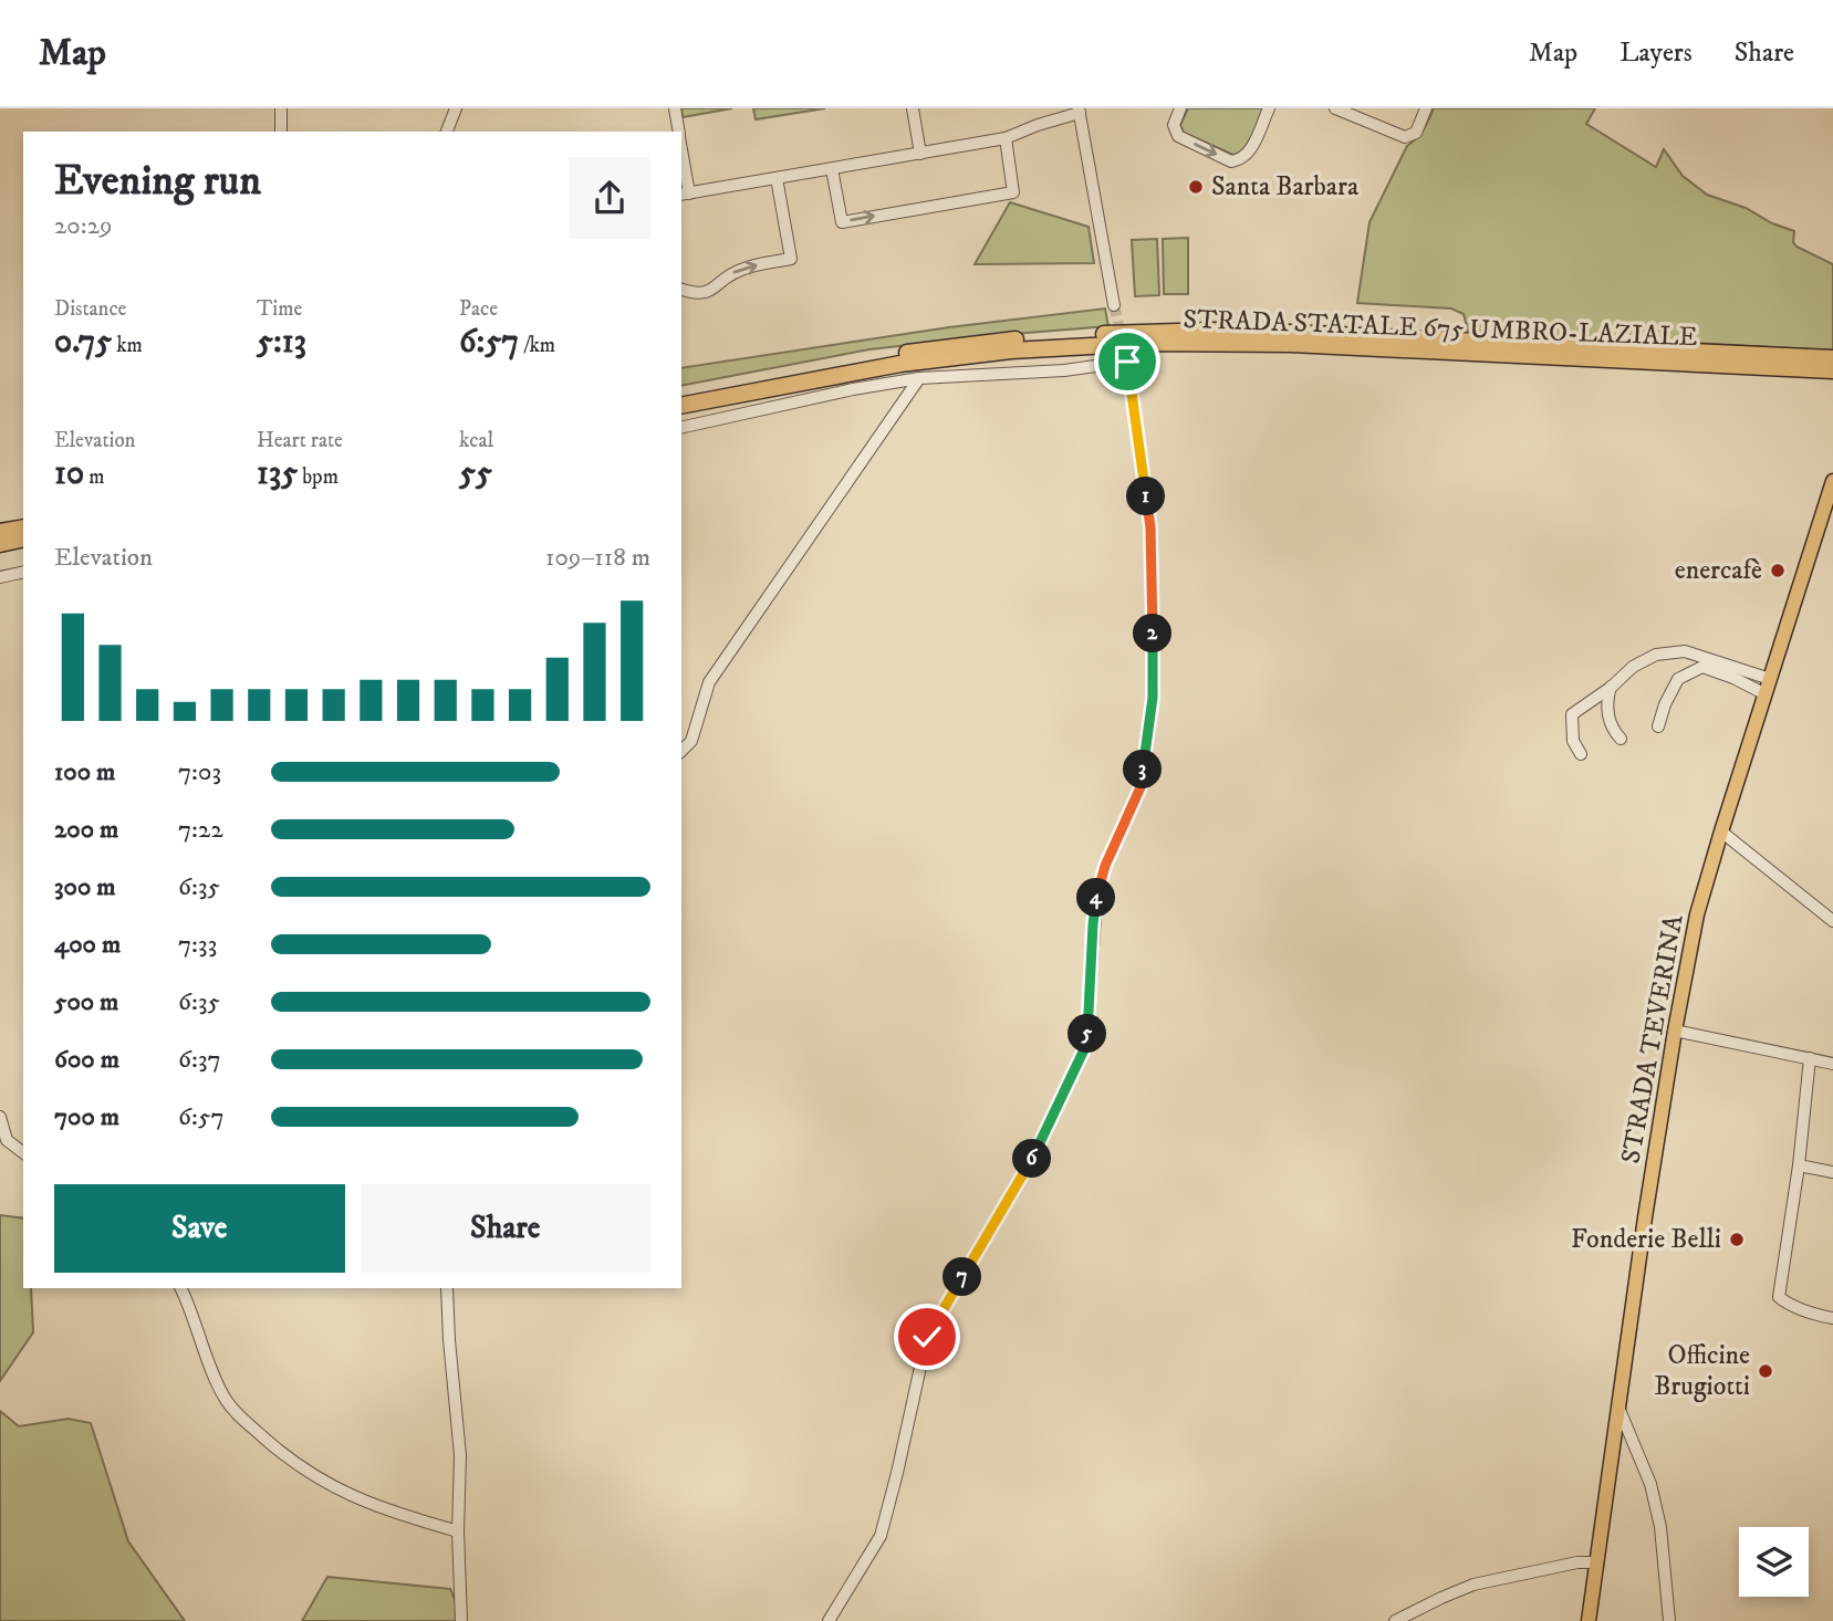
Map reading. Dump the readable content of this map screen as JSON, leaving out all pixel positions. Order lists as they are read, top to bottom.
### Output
{
  "streets": {
    "highway": ["STRADA STATALE 675 UMBRO-LAZIALE"],
    "main road": ["STRADA TEVERINA"]
  },
  "places": [
    "Santa Barbara",
    "enercafè",
    "Fonderie Belli",
    "Officine Brugiotti"
  ],
  "page": {
    "header": "Map",
    "nav": ["Map", "Layers", "Share"],
    "heading": ["Evening run", "20:29"],
    "stats": [
      ["Distance", "0.75 km"],
      ["Time", "5:13"],
      ["Pace", "6:57 /km"],
      ["Elevation", "10 m"],
      ["Heart rate", "135 bpm"],
      ["kcal", "55"]
    ],
    "pins": [
      "1",
      "2",
      "3",
      "4",
      "5",
      "6",
      "7"
    ],
    "chart": ["Elevation", "109–118 m"],
    "list": [
      {
        "name": "100 m",
        "note": "7:03"
      },
      {
        "name": "200 m",
        "note": "7:22"
      },
      {
        "name": "300 m",
        "note": "6:35"
      },
      {
        "name": "400 m",
        "note": "7:33"
      },
      {
        "name": "500 m",
        "note": "6:35"
      },
      {
        "name": "600 m",
        "note": "6:37"
      },
      {
        "name": "700 m",
        "note": "6:57"
      }
    ],
    "buttons": ["Save", "Share"]
  }
}
